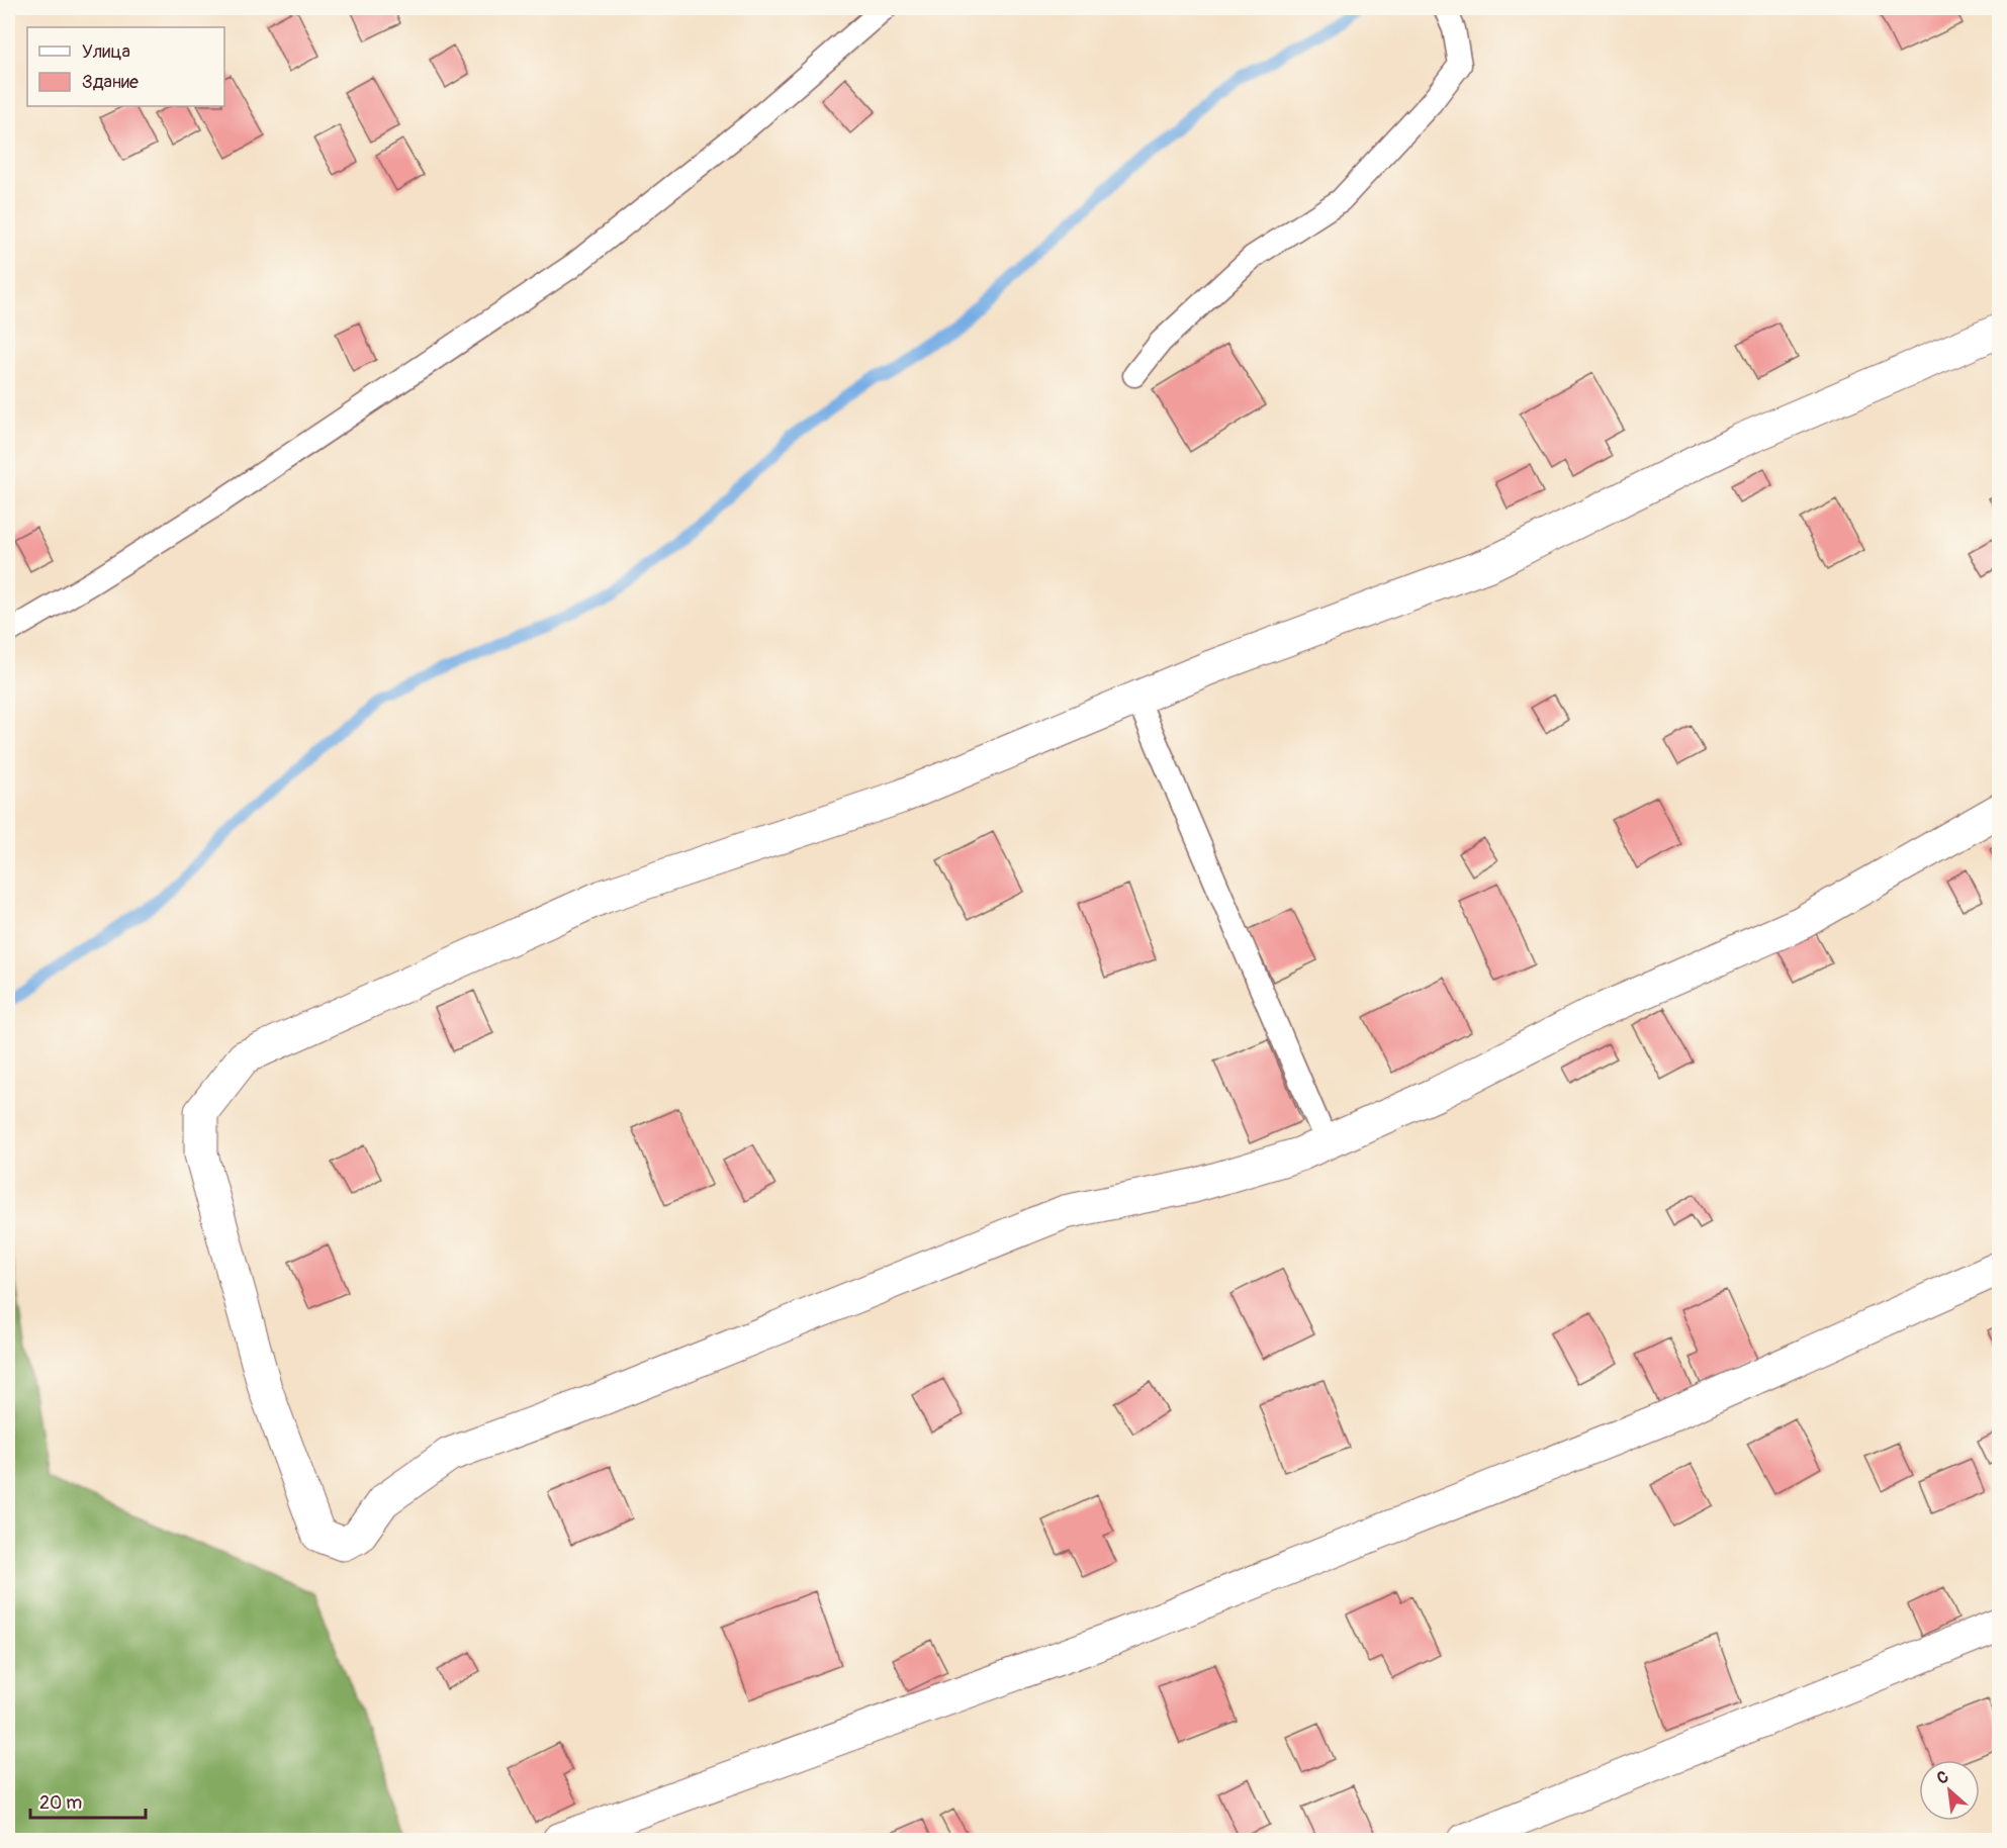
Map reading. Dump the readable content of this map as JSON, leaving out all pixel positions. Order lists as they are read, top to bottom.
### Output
{
  "legend": ["Улица", "Здание"],
  "scale_bar": "20 m",
  "north": "top left"
}
